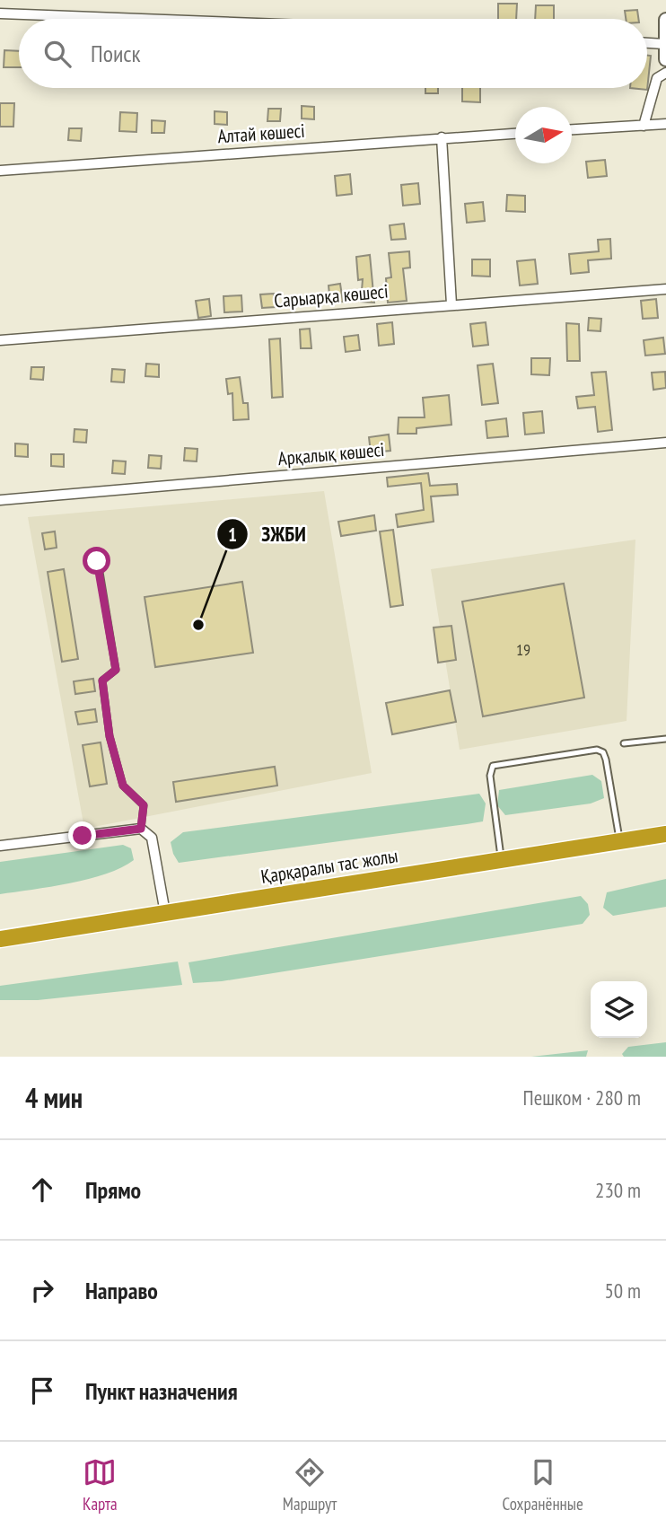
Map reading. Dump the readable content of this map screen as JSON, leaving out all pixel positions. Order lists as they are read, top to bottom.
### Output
{
  "streets": {
    "highway": ["Қарқаралы тас жолы"],
    "street": ["Алтай көшесі", "Сарыарқа көшесі", "Арқалық көшесі"]
  },
  "places": ["ЗЖБИ"],
  "house_numbers": ["19"],
  "north": "right",
  "page": {
    "search": "Поиск",
    "heading": ["4 мин", "Пешком · 280 m"],
    "list": [
      ["Прямо", "230 m"],
      ["Направо", "50 m"],
      "Пункт назначения"
    ],
    "nav": ["Карта", "Маршрут", "Сохранённые"]
  }
}
